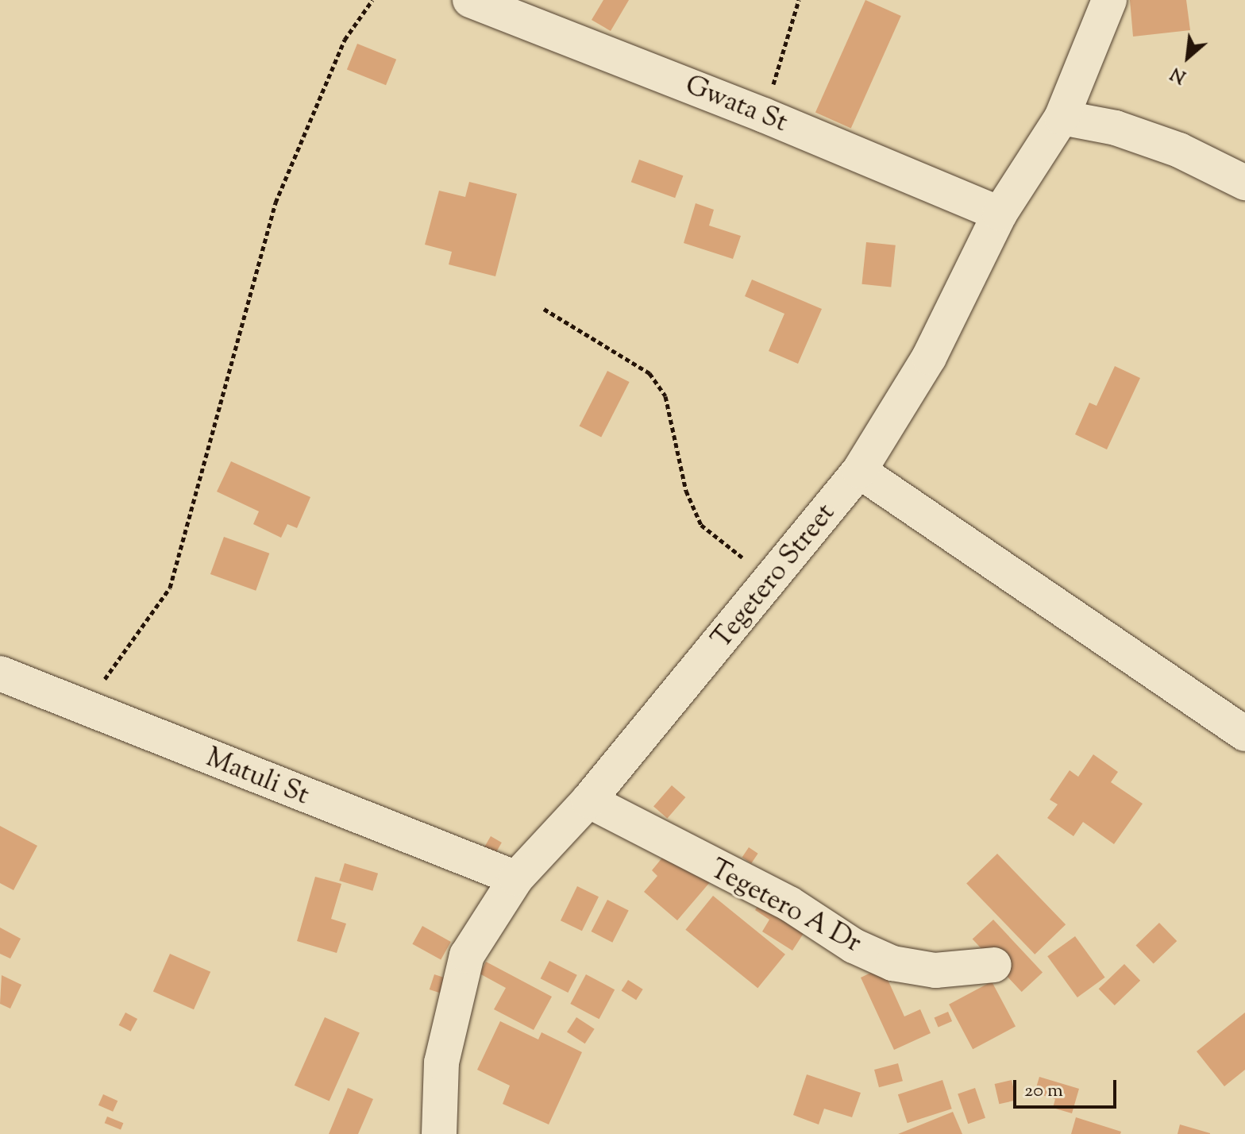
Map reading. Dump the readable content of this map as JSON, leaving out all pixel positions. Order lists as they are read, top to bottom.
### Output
{
  "streets": {
    "street": [
      "Gwata St",
      "Tegetero Street",
      "Matuli St",
      "Tegetero A Dr"
    ]
  },
  "crossings": [
    ["Gwata St", "Tegetero Street"],
    ["Tegetero Street", "Matuli St"],
    ["Tegetero Street", "Tegetero A Dr"]
  ],
  "scale_bar": "20 m",
  "north": "bottom left"
}
